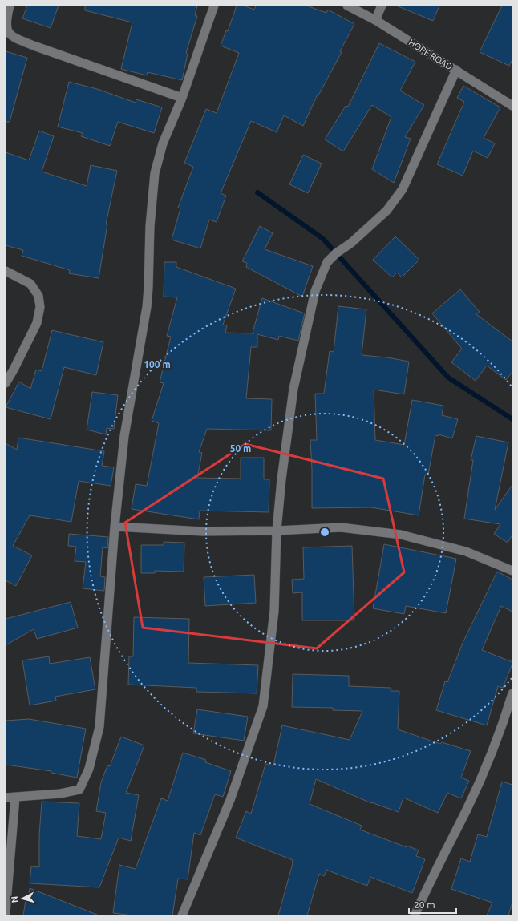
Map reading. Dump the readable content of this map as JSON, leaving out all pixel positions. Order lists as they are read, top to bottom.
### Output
{
  "streets": {
    "street": ["HOPE ROAD"]
  },
  "scale_bar": "20 m",
  "north": "left",
  "rings": ["100 m", "50 m"]
}
